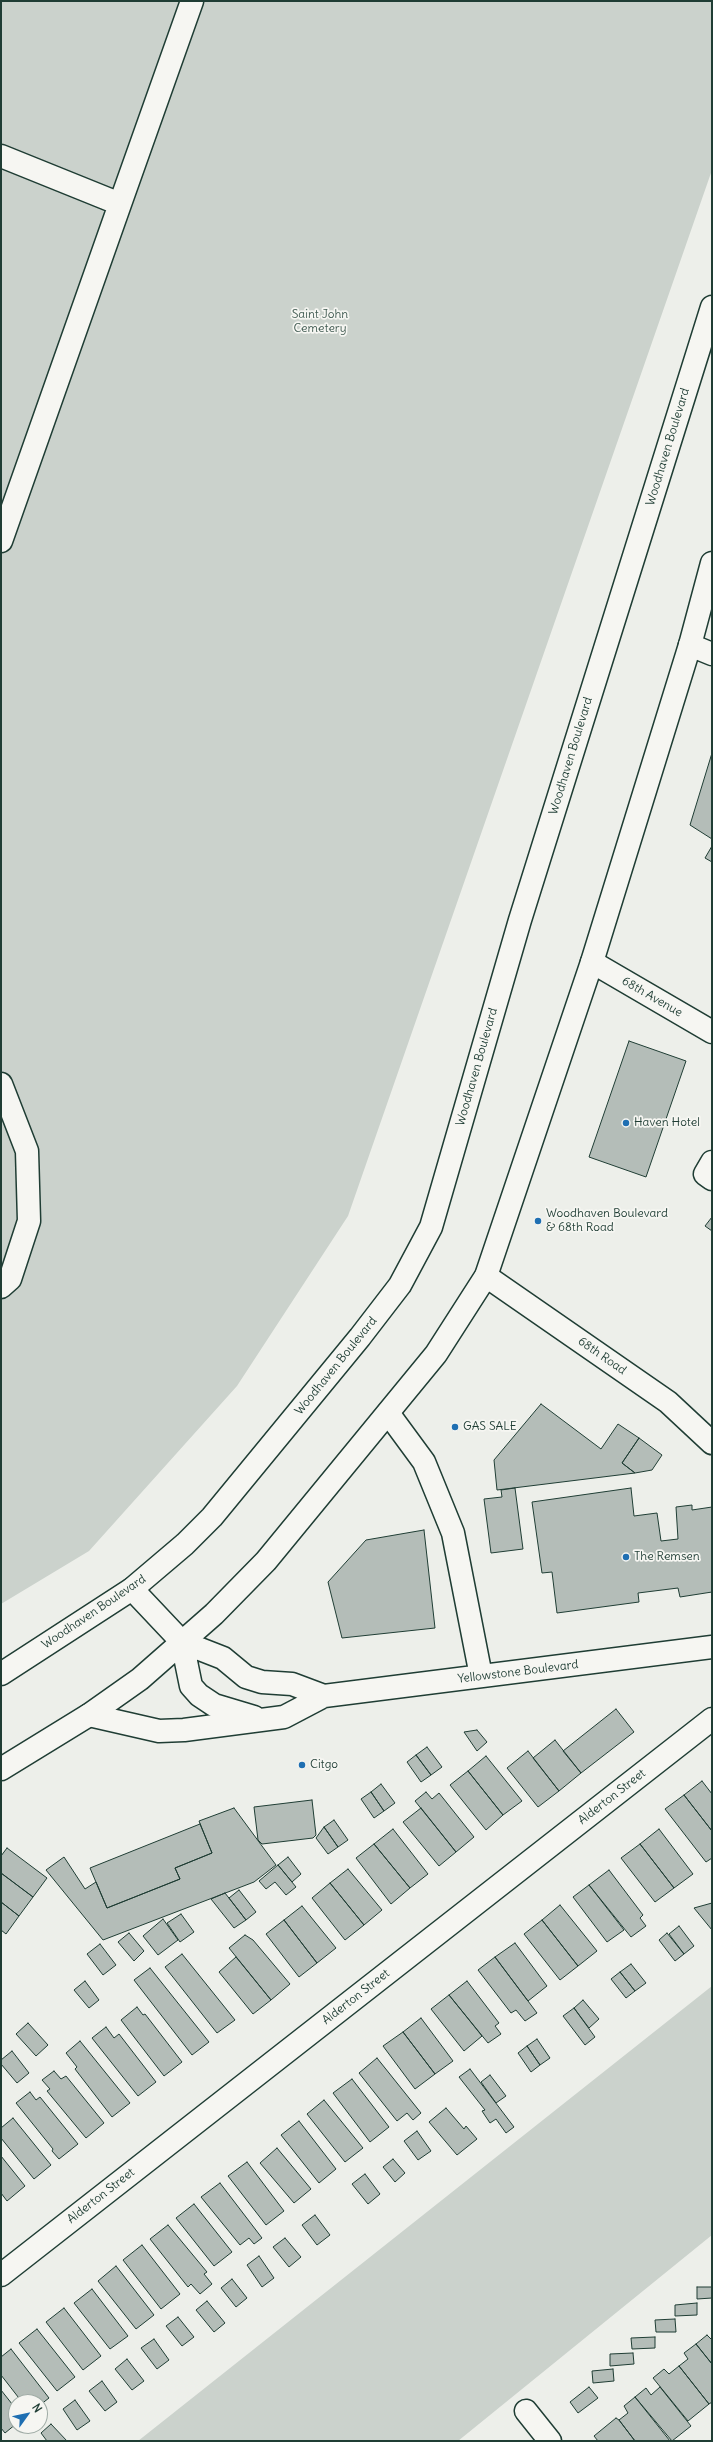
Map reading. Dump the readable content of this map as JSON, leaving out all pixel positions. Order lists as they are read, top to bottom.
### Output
{
  "streets": {
    "main road": [
      "Woodhaven Boulevard",
      "68th Avenue",
      "68th Road",
      "Yellowstone Boulevard",
      "Alderton Street"
    ]
  },
  "crossings": [
    ["Woodhaven Boulevard", "Yellowstone Boulevard"]
  ],
  "parks": ["Saint John Cemetery"],
  "places": [
    "Haven Hotel",
    "Woodhaven Boulevard & 68th Road",
    "GAS SALE",
    "The Remsen",
    "Citgo"
  ],
  "north": "top right"
}
